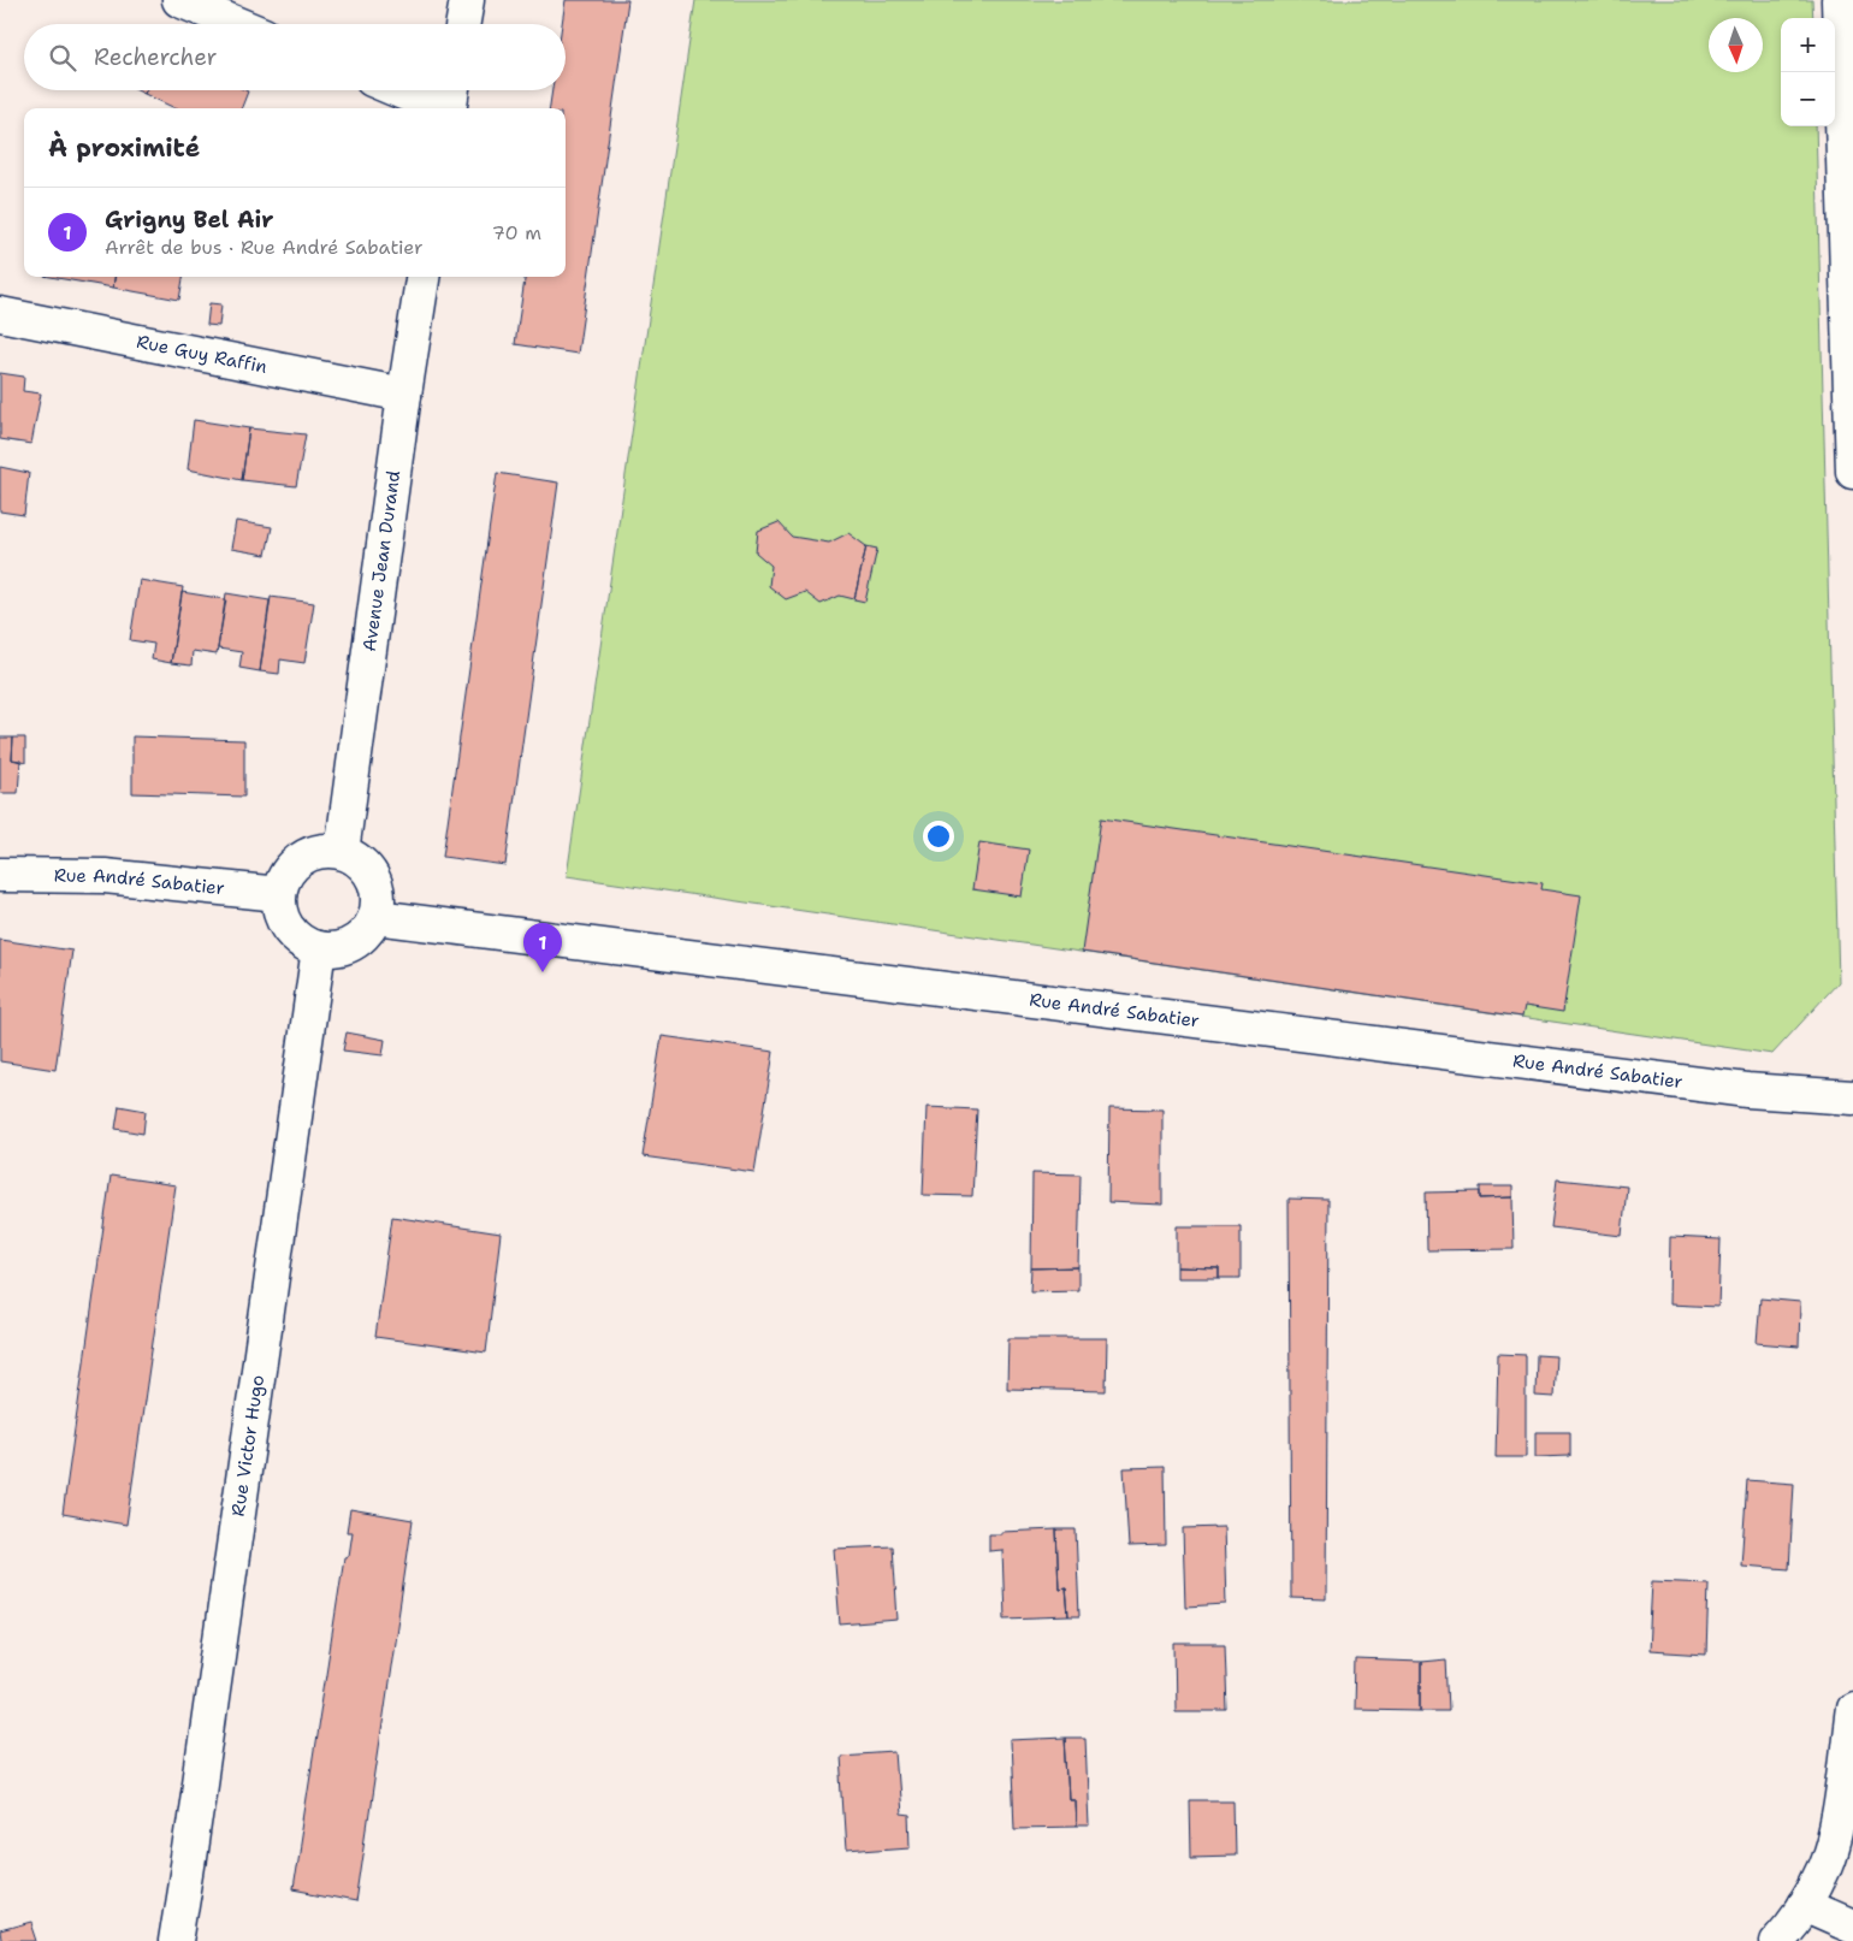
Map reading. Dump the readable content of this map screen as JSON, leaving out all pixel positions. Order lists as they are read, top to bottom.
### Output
{
  "streets": {
    "street": [
      "Rue Guy Raffin",
      "Avenue Jean Durand",
      "Rue André Sabatier",
      "Rue Victor Hugo"
    ]
  },
  "crossings": [
    ["Rue Guy Raffin", "Avenue Jean Durand"],
    ["Avenue Jean Durand", "Rue André Sabatier"],
    ["Avenue Jean Durand", "Rue Victor Hugo"],
    ["Rue André Sabatier", "Rue Victor Hugo"]
  ],
  "north": "bottom",
  "page": {
    "map_buttons": ["+", "−"],
    "search": "Rechercher",
    "heading": "À proximité",
    "list": [
      {
        "mark": "1",
        "name": "Grigny Bel Air",
        "note": "Arrêt de bus · Rue André Sabatier",
        "value": "70 m"
      }
    ],
    "pins": "1"
  }
}
